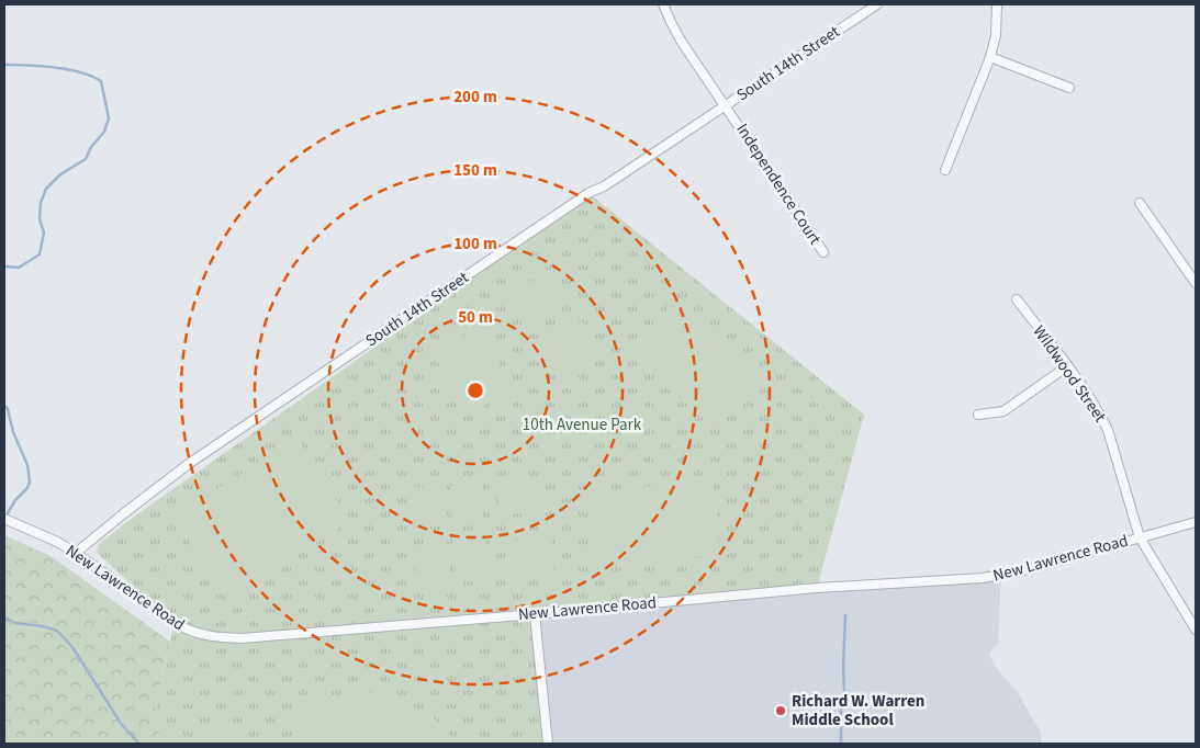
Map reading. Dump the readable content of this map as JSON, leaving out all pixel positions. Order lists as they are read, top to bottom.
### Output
{
  "streets": {
    "street": [
      "South 14th Street",
      "Independence Court",
      "Wildwood Street",
      "New Lawrence Road"
    ]
  },
  "crossings": [
    ["South 14th Street", "Independence Court"],
    ["South 14th Street", "New Lawrence Road"],
    ["Wildwood Street", "New Lawrence Road"]
  ],
  "parks": ["10th Avenue Park"],
  "places": ["Richard W. Warren Middle School"],
  "rings": [
    "200 m",
    "150 m",
    "100 m",
    "50 m"
  ]
}
